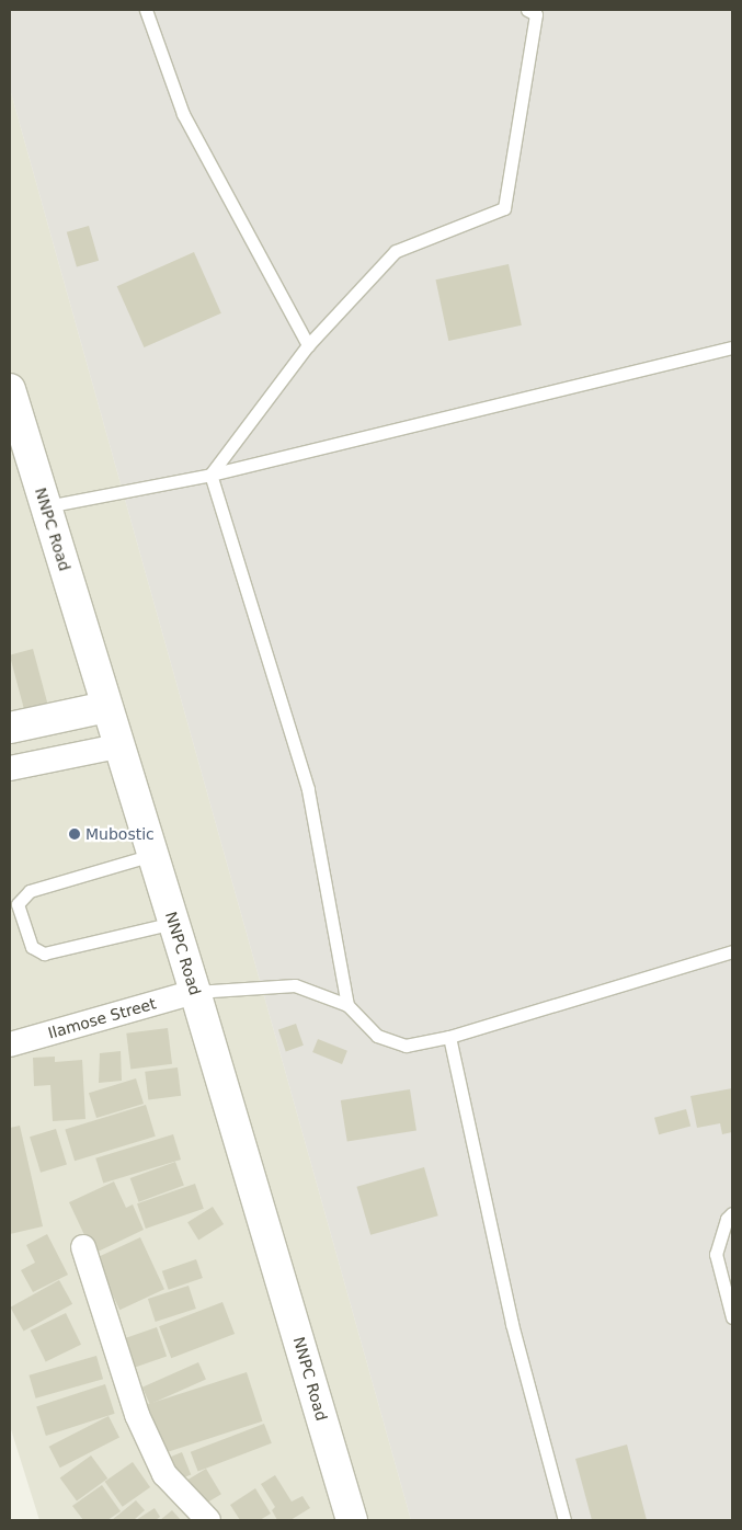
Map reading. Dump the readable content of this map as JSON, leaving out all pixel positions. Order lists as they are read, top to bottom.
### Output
{
  "streets": {
    "street": ["NNPC Road", "Ilamose Street"]
  },
  "crossings": [
    ["NNPC Road", "Ilamose Street"]
  ],
  "places": ["Mubostic"]
}
